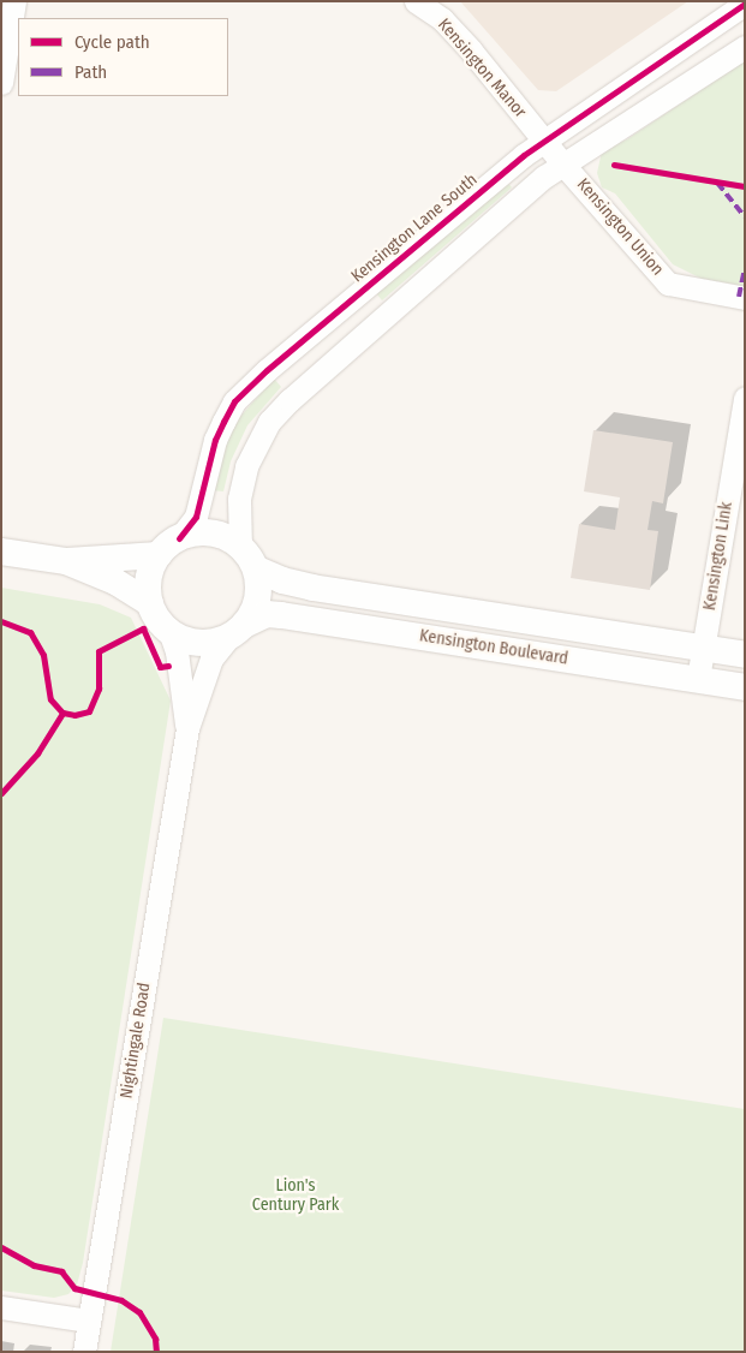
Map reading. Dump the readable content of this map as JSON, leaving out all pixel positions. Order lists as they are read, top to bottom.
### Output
{
  "streets": {
    "street": [
      "Kensington Manor",
      "Kensington Union",
      "Kensington Lane South",
      "Kensington Link",
      "Kensington Boulevard",
      "Nightingale Road"
    ]
  },
  "crossings": [
    ["Kensington Manor", "Kensington Union"],
    ["Kensington Manor", "Kensington Lane South"],
    ["Kensington Union", "Kensington Lane South"],
    ["Kensington Lane South", "Kensington Boulevard"],
    ["Kensington Lane South", "Nightingale Road"],
    ["Kensington Link", "Kensington Boulevard"],
    ["Kensington Boulevard", "Nightingale Road"]
  ],
  "parks": ["Lion's Century Park"],
  "legend": ["Cycle path", "Path"]
}
